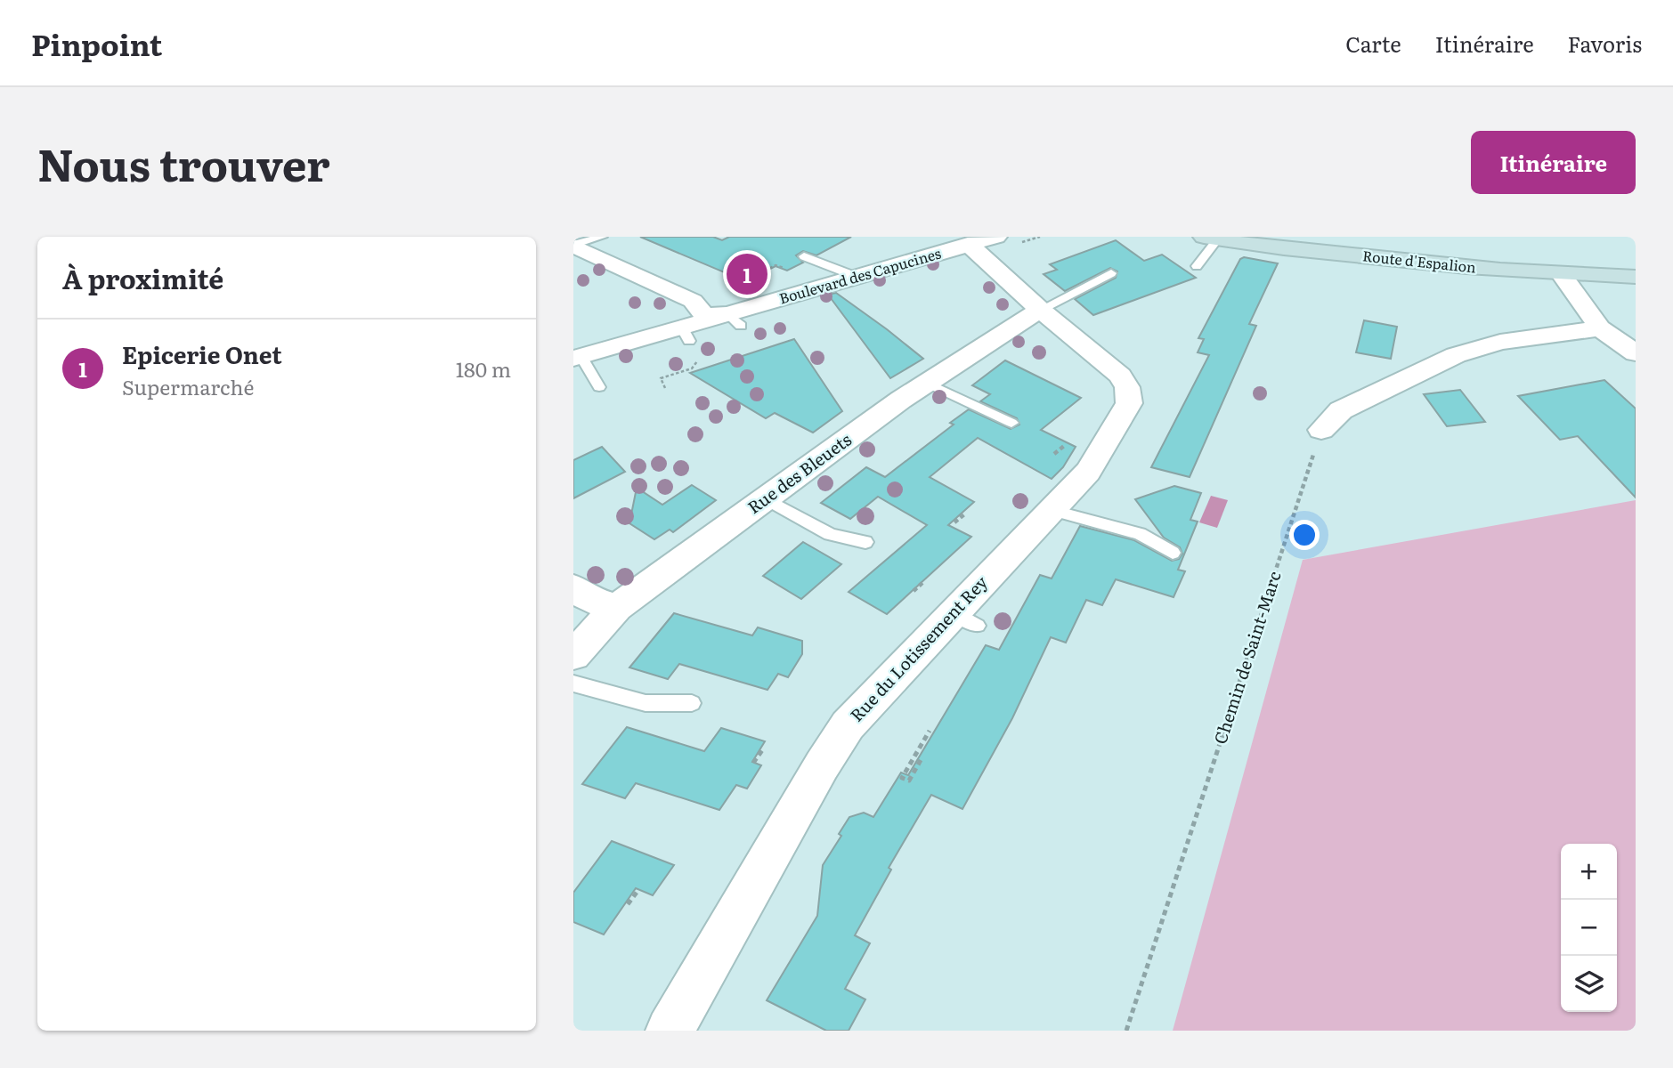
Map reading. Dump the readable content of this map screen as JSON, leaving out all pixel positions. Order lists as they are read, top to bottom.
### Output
{
  "streets": {
    "main road": ["Route d'Espalion"],
    "street": ["Boulevard des Capucines", "Rue des Bleuets", "Rue du Lotissement Rey"],
    "path": ["Chemin de Saint-Marc"]
  },
  "crossings": [
    ["Rue des Bleuets", "Rue du Lotissement Rey"]
  ],
  "page": {
    "header": "Pinpoint",
    "nav": ["Carte", "Itinéraire", "Favoris"],
    "title": "Nous trouver",
    "buttons": "Itinéraire",
    "heading": "À proximité",
    "pins": "1",
    "list": [
      {
        "mark": "1",
        "name": "Epicerie Onet",
        "note": "Supermarché",
        "value": "180 m"
      }
    ],
    "map_buttons": ["+", "−"]
  }
}
